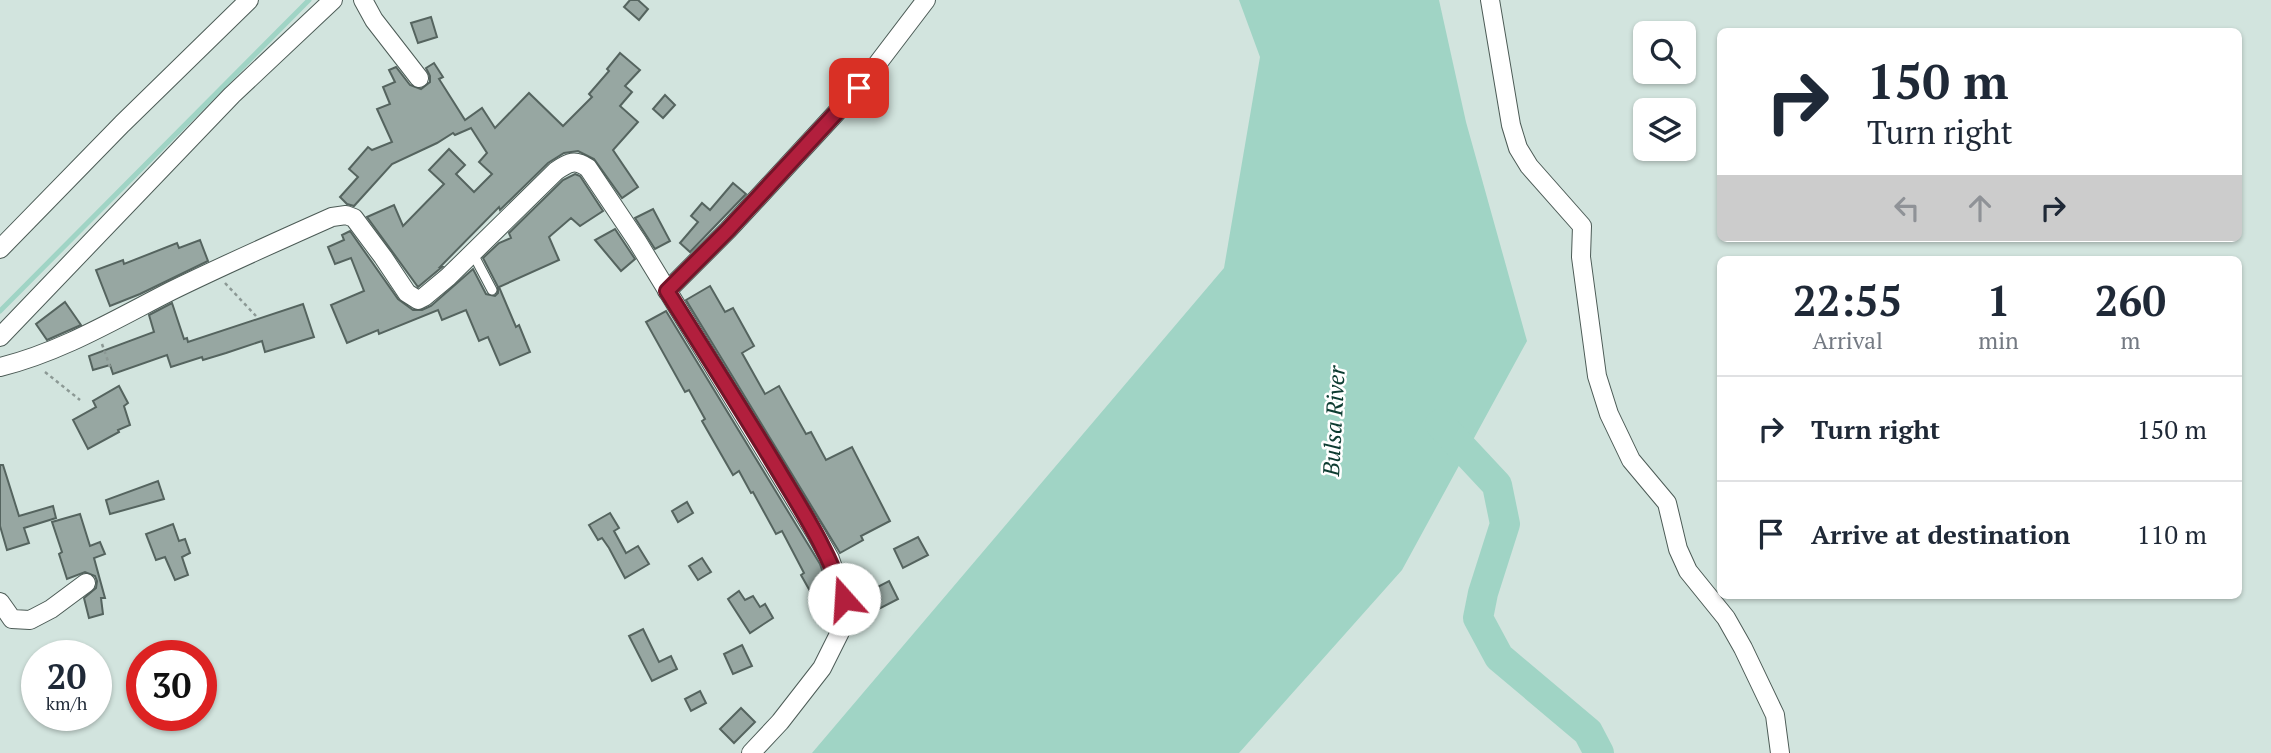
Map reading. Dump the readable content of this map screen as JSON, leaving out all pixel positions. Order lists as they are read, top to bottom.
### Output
{
  "water": ["Bulsa River"],
  "page": {
    "turn": ["150 m", "Turn right"],
    "eta": [
      "22:55",
      "Arrival",
      "1",
      "min",
      "260",
      "m"
    ],
    "list": [
      {
        "name": "Turn right",
        "value": "150 m"
      },
      {
        "name": "Arrive at destination",
        "value": "110 m"
      }
    ],
    "speed": "20 km/h",
    "limit": "30"
  }
}
